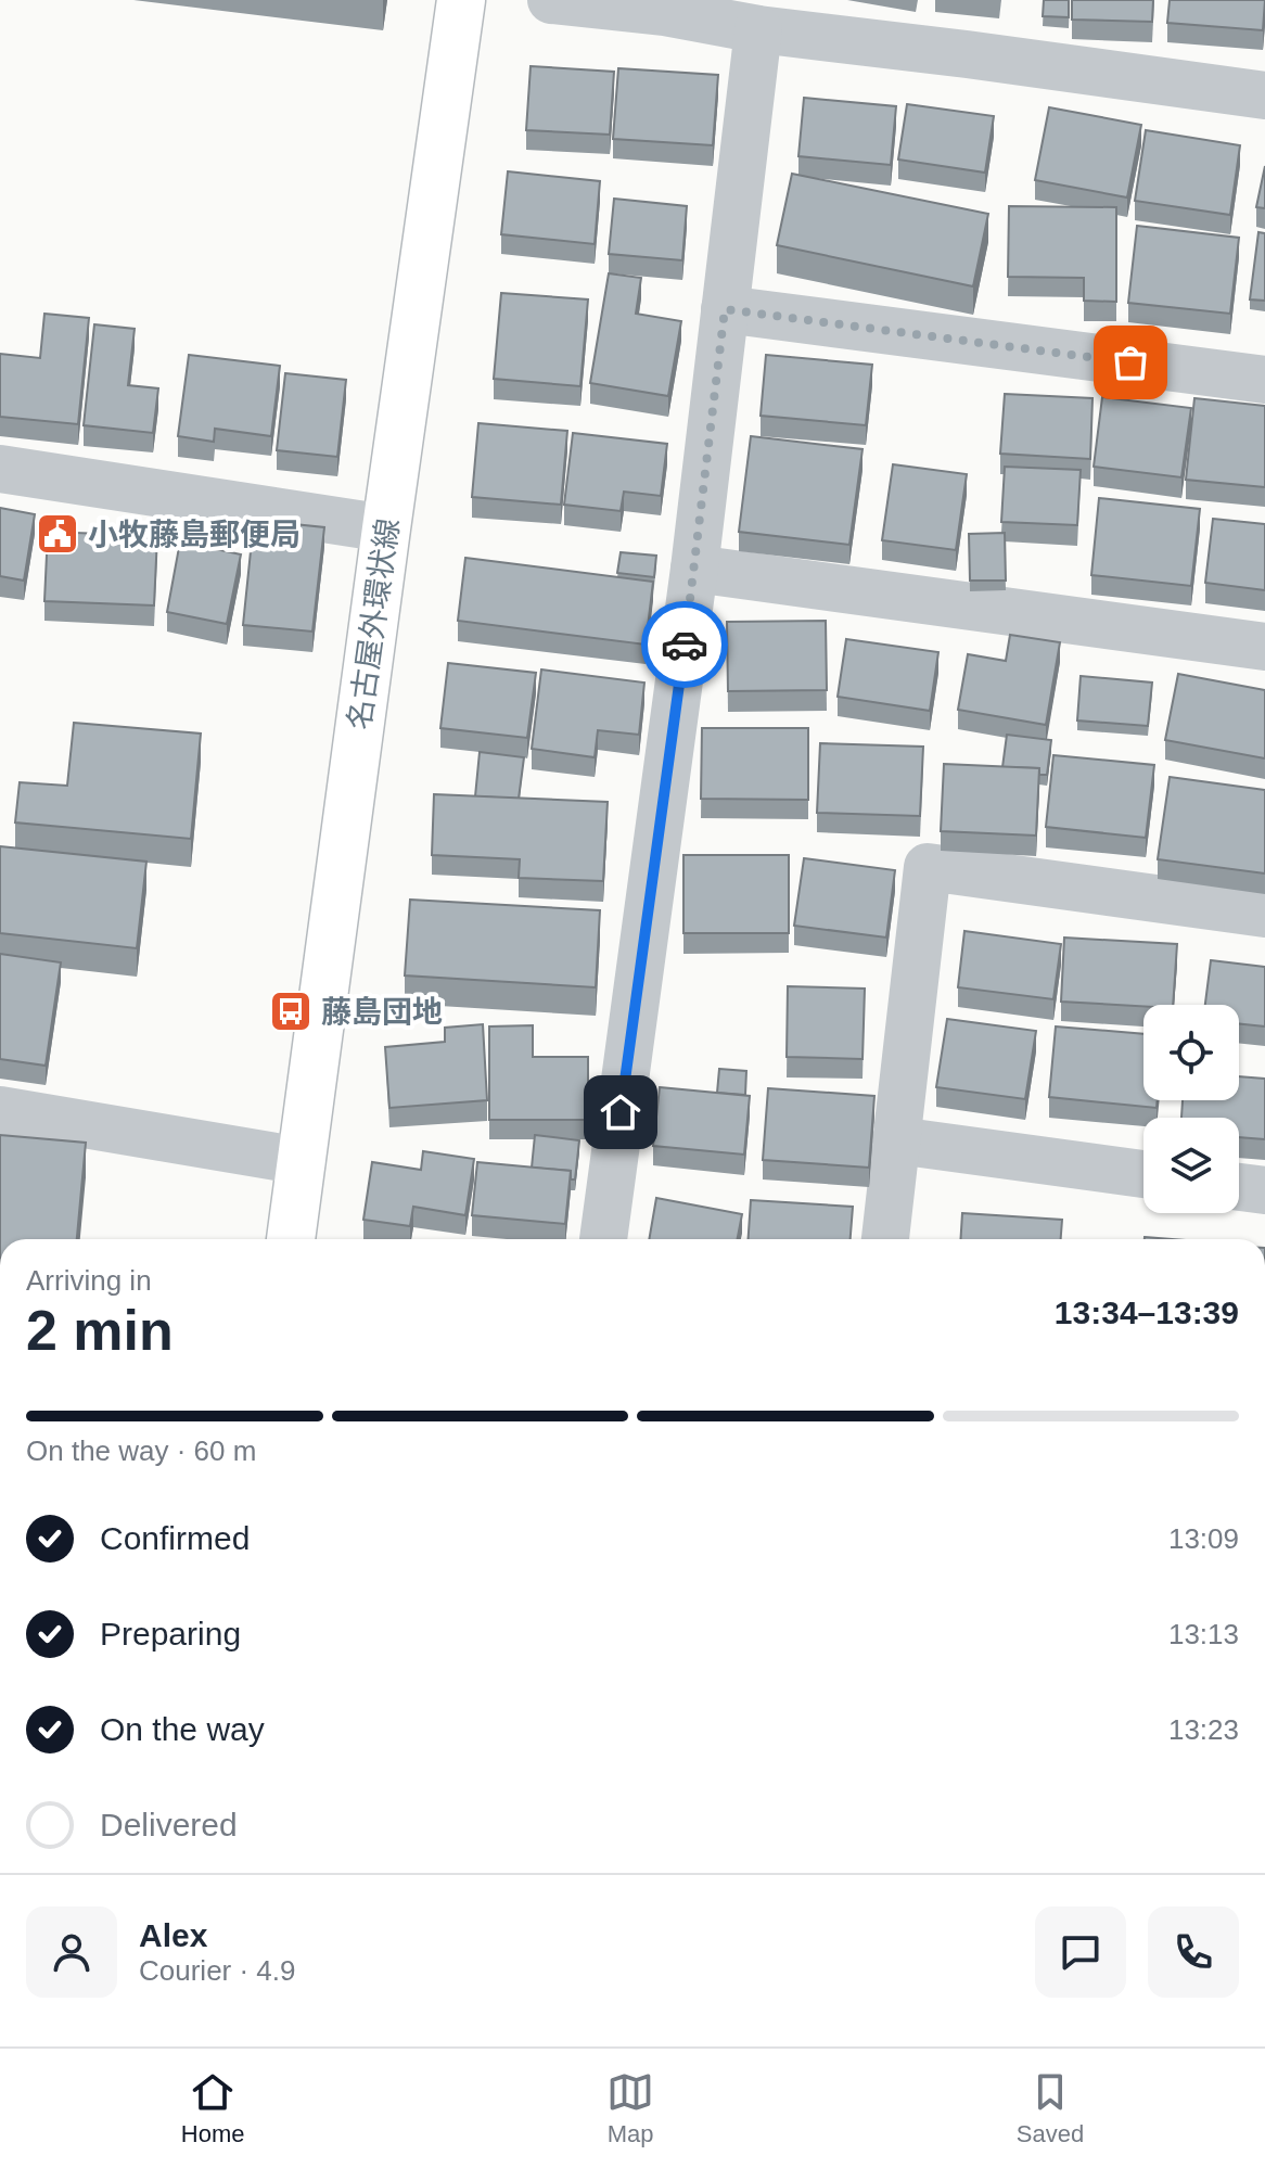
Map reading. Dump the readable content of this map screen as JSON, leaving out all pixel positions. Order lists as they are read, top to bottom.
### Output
{
  "streets": {
    "main road": ["名古屋外環状線"]
  },
  "places": {
    "public building": ["小牧藤島郵便局"],
    "bus stop": ["藤島団地"]
  },
  "page": {
    "heading": ["2 min", "Arriving in", "13:34–13:39"],
    "panel": ["Alex", "Courier · 4.9"],
    "bar": "On the way · 60 m",
    "list": [
      ["Confirmed", "13:09"],
      ["Preparing", "13:13"],
      ["On the way", "13:23"],
      "Delivered"
    ],
    "tabs": ["Home", "Map", "Saved"]
  }
}
